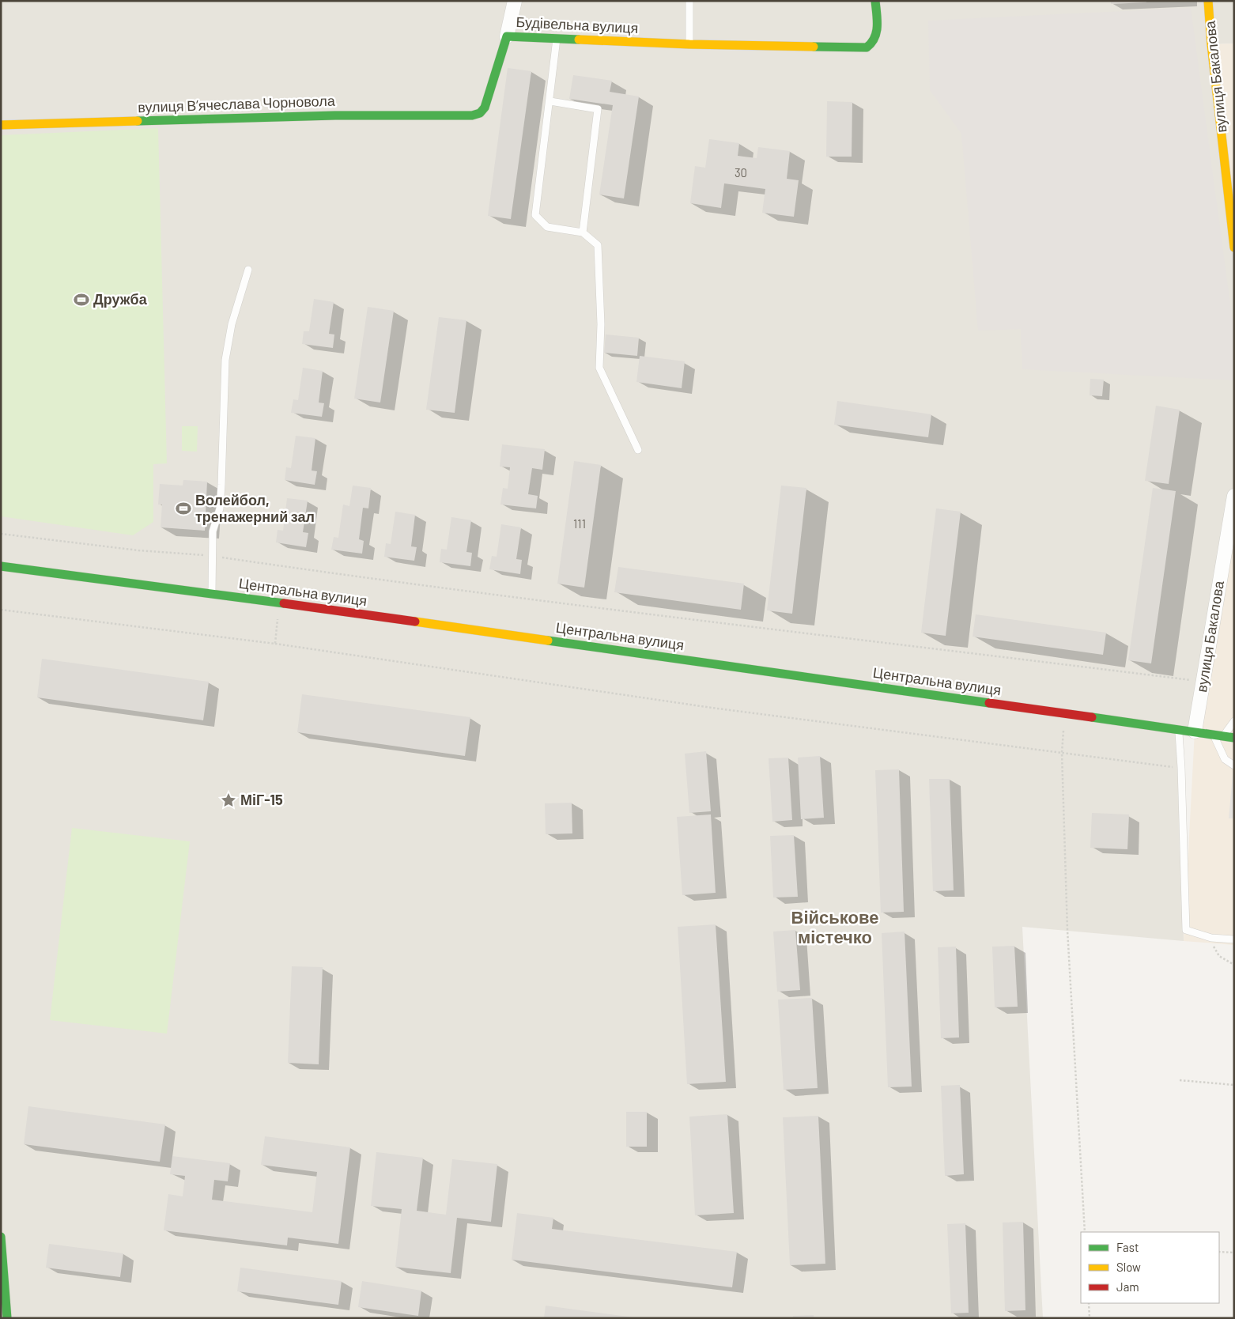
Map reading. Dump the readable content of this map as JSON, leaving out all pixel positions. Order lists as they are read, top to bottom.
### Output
{
  "streets": {
    "main road": [
      "Будівельна вулиця",
      "вулиця Бакалова",
      "вулиця Вʼячеслава Чорновола",
      "Центральна вулиця"
    ]
  },
  "crossings": [
    ["Будівельна вулиця", "вулиця Вʼячеслава Чорновола"],
    ["вулиця Бакалова", "Центральна вулиця"]
  ],
  "districts": ["Військове містечко"],
  "places": {
    "sports": ["Дружба", "Волейбол, тренажерний зал"],
    "place": ["МіГ-15"]
  },
  "house_numbers": ["30", "111"],
  "legend": ["Fast", "Slow", "Jam"]
}
